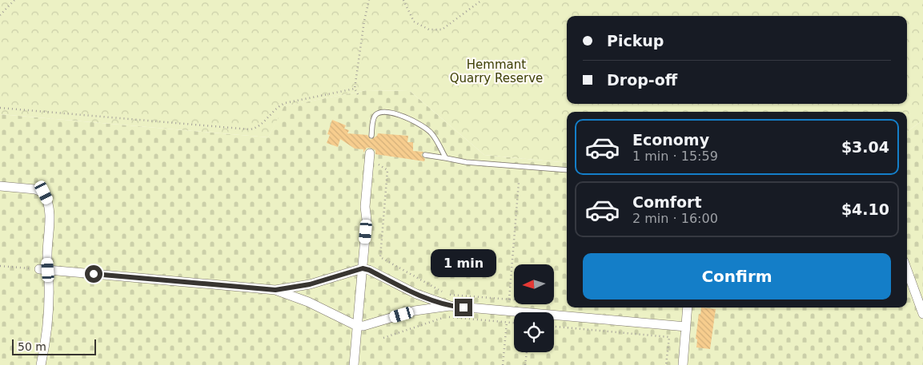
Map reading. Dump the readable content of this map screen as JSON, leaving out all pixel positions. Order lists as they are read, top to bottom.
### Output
{
  "parks": ["Hemmant Quarry Reserve"],
  "scale_bar": "50 m",
  "north": "left",
  "page": {
    "banner": ["Pickup", "Drop-off"],
    "list": [
      {
        "name": "Economy",
        "note": "1 min · 15:59",
        "value": "$3.04"
      },
      {
        "name": "Comfort",
        "note": "2 min · 16:00",
        "value": "$4.10"
      }
    ],
    "buttons": "Confirm",
    "bubble": "1 min",
    "scale": "50 m"
  }
}
